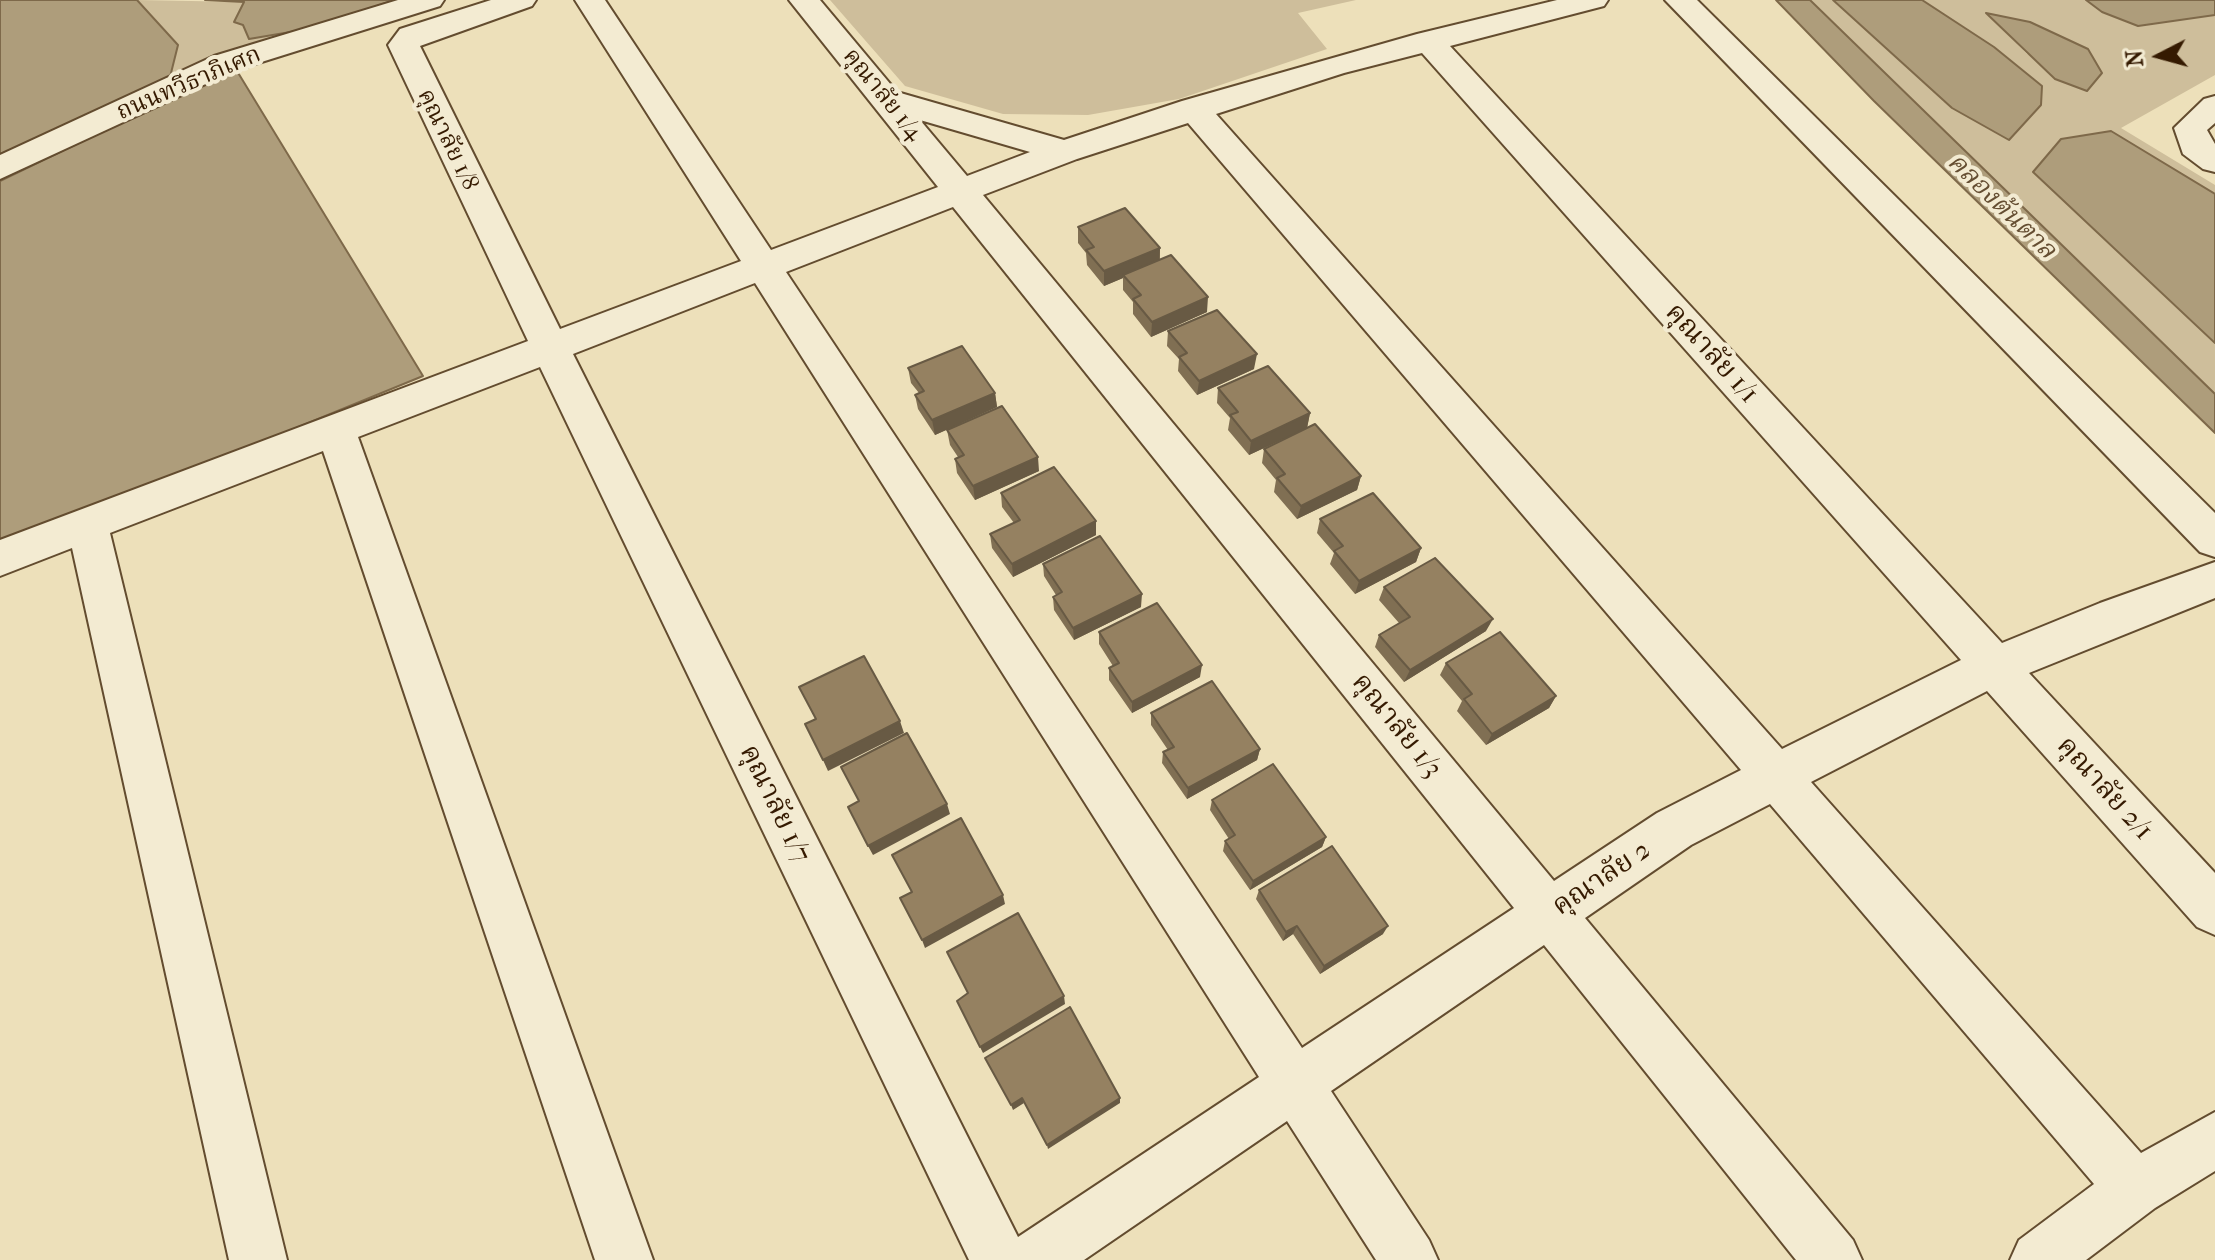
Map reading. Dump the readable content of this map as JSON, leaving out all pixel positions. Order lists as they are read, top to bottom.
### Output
{
  "streets": {
    "street": [
      "ถนนทวีธาภิเศก",
      "คุณาลัย 1/4",
      "คุณาลัย 1/8",
      "คุณาลัย 1/1",
      "คุณาลัย 1/3",
      "คุณาลัย 2/1",
      "คุณาลัย 1/7",
      "คุณาลัย 2"
    ]
  },
  "crossings": [
    ["คุณาลัย 1/4", "คุณาลัย 1/3"],
    ["คุณาลัย 1/8", "คุณาลัย 1/7"],
    ["คุณาลัย 1/1", "คุณาลัย 2/1"],
    ["คุณาลัย 1/1", "คุณาลัย 2"],
    ["คุณาลัย 1/3", "คุณาลัย 2"],
    ["คุณาลัย 2/1", "คุณาลัย 2"]
  ],
  "water": ["คลองต้นตาล"],
  "north": "left"
}
